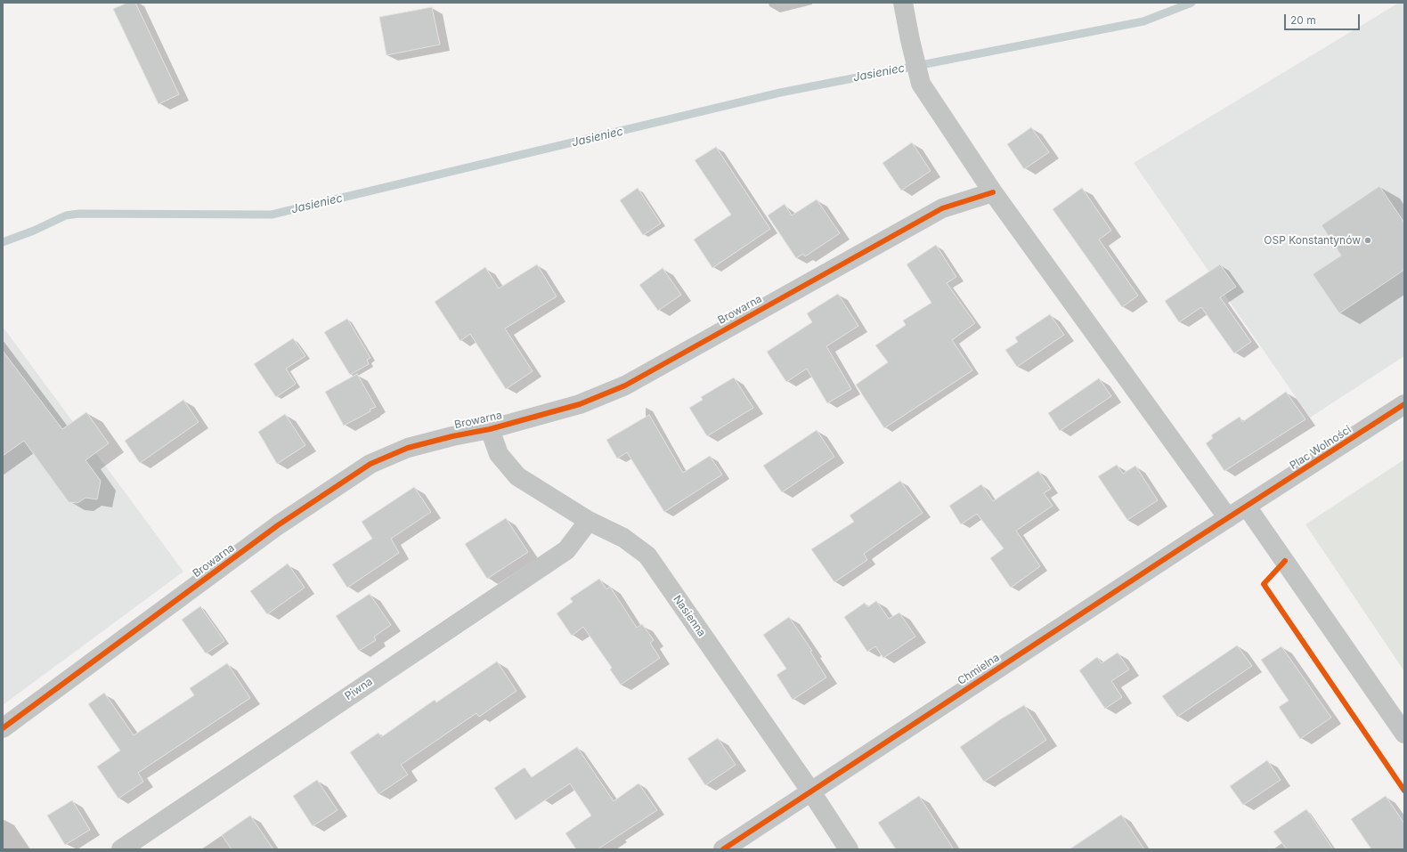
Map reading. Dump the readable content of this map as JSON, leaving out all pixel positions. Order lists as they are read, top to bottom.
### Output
{
  "streets": {
    "street": [
      "Browarna",
      "Plac Wolności",
      "Nasienna",
      "Chmielna",
      "Piwna"
    ]
  },
  "crossings": [
    ["Browarna", "Nasienna"],
    ["Plac Wolności", "Chmielna"],
    ["Nasienna", "Chmielna"],
    ["Nasienna", "Piwna"]
  ],
  "water": ["Jasieniec"],
  "places": ["OSP Konstantynów"],
  "scale_bar": "20 m"
}
